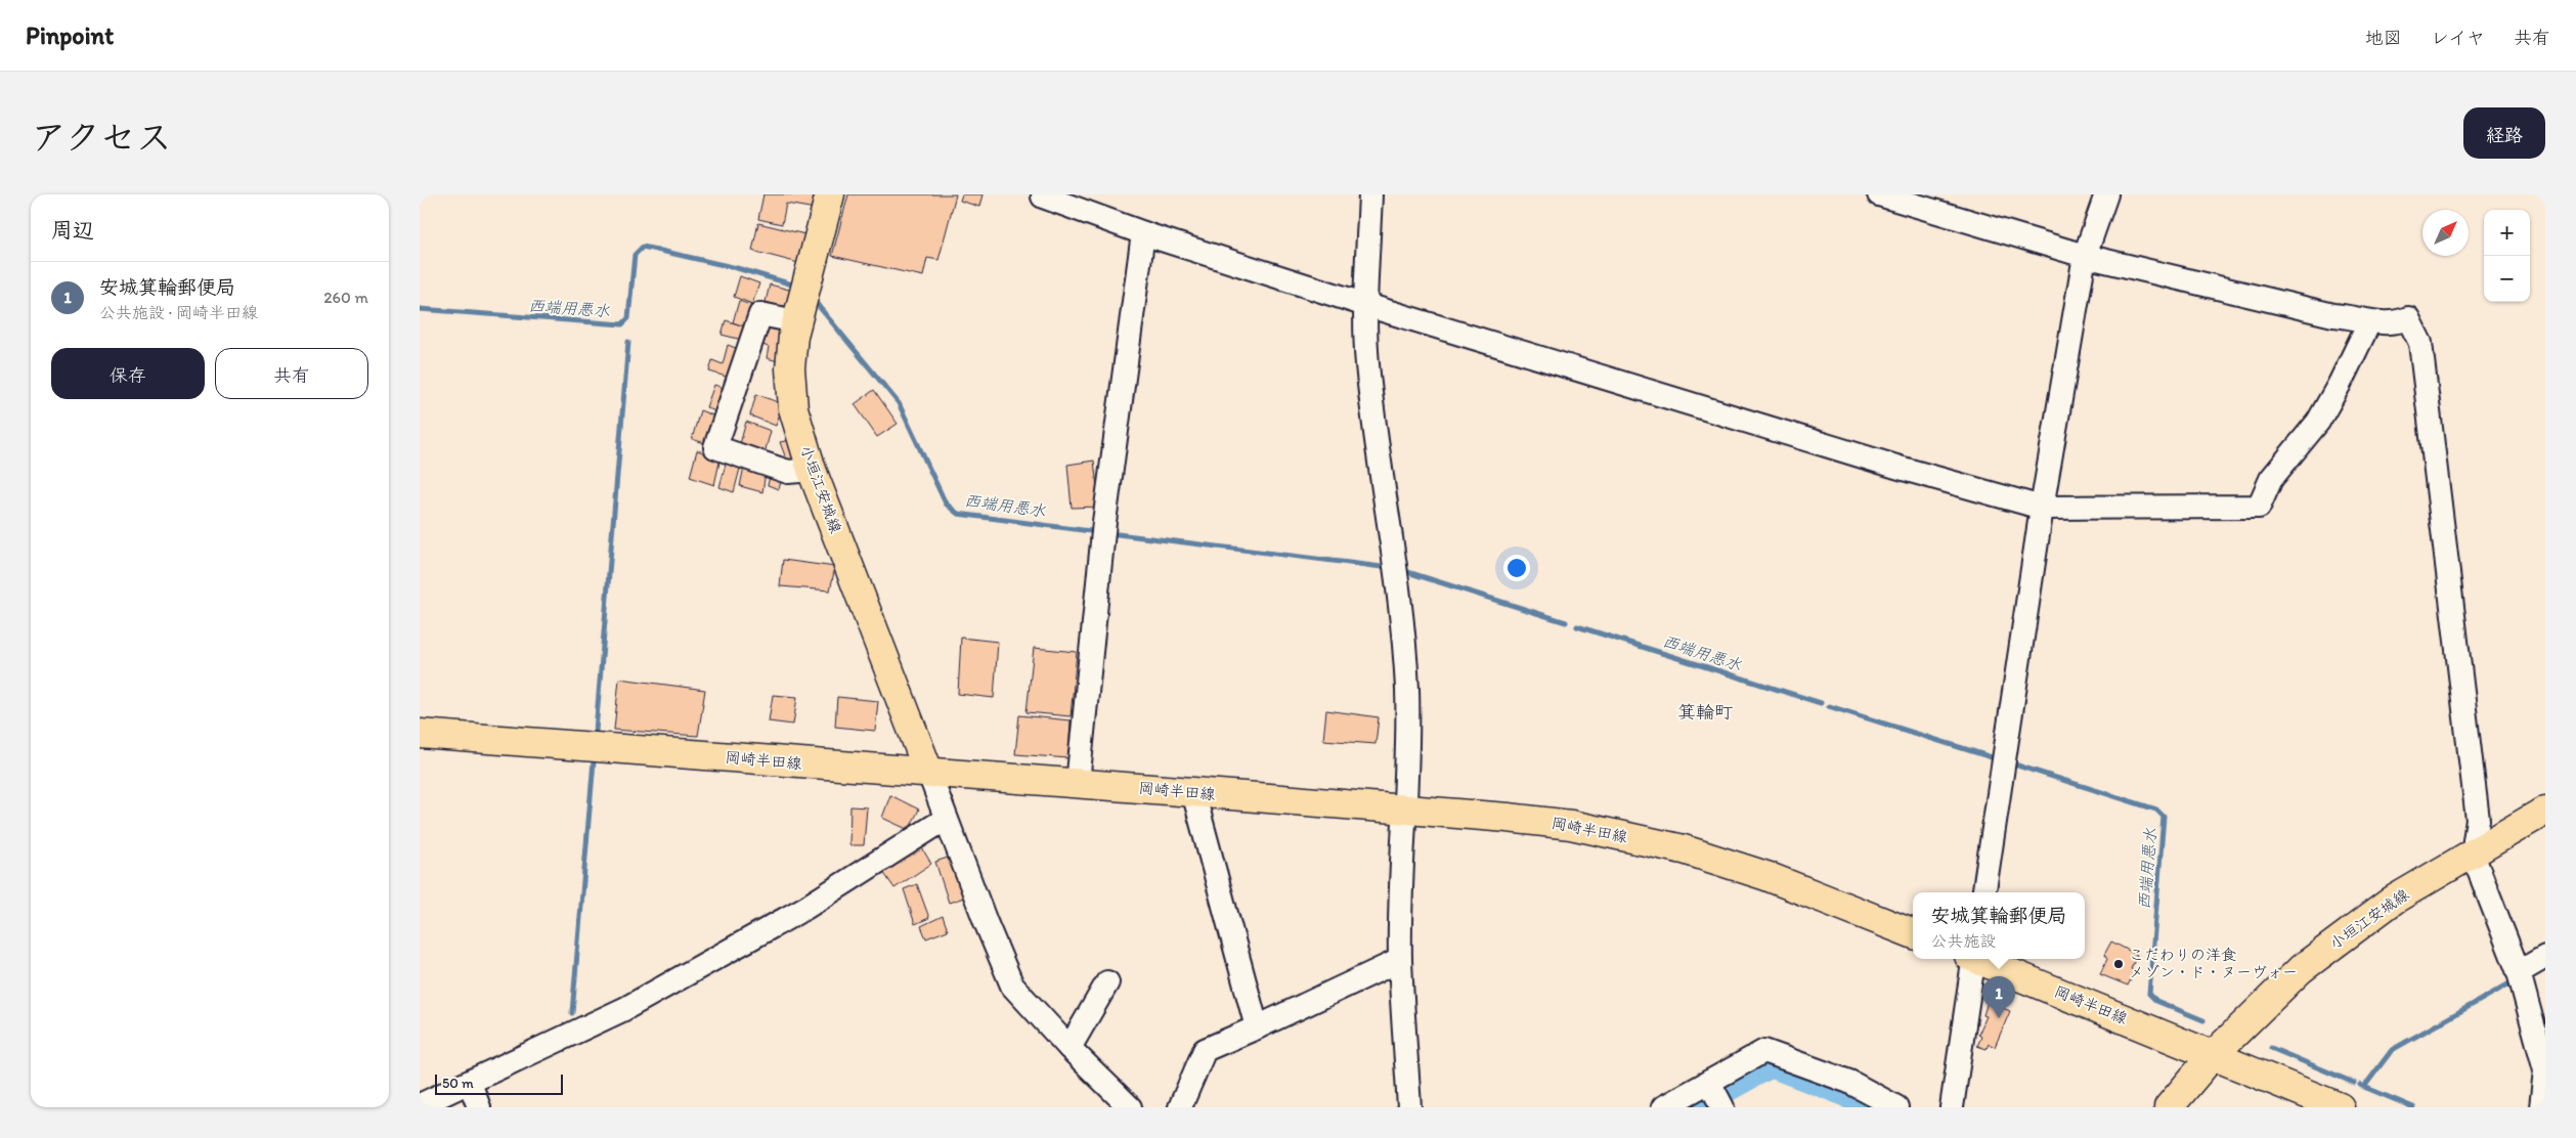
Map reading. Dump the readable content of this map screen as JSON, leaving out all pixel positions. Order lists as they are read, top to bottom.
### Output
{
  "streets": {
    "main road": ["小垣江安城線", "岡崎半田線"]
  },
  "crossings": [
    ["小垣江安城線", "岡崎半田線"]
  ],
  "districts": ["箕輪町"],
  "water": ["西端用悪水"],
  "places": ["こだわりの洋食 メゾン・ド・ヌーヴォー"],
  "scale_bar": "50 m",
  "north": "top right",
  "page": {
    "header": "Pinpoint",
    "nav": ["地図", "レイヤ", "共有"],
    "title": "アクセス",
    "buttons": [
      "経路",
      ["保存", "共有"]
    ],
    "heading": "周辺",
    "map_buttons": ["+", "−"],
    "list": [
      {
        "mark": "1",
        "name": "安城箕輪郵便局",
        "note": "公共施設 · 岡崎半田線",
        "value": "260 m"
      }
    ],
    "popup": ["安城箕輪郵便局", "公共施設"],
    "pins": "1",
    "scale": "50 m"
  }
}
